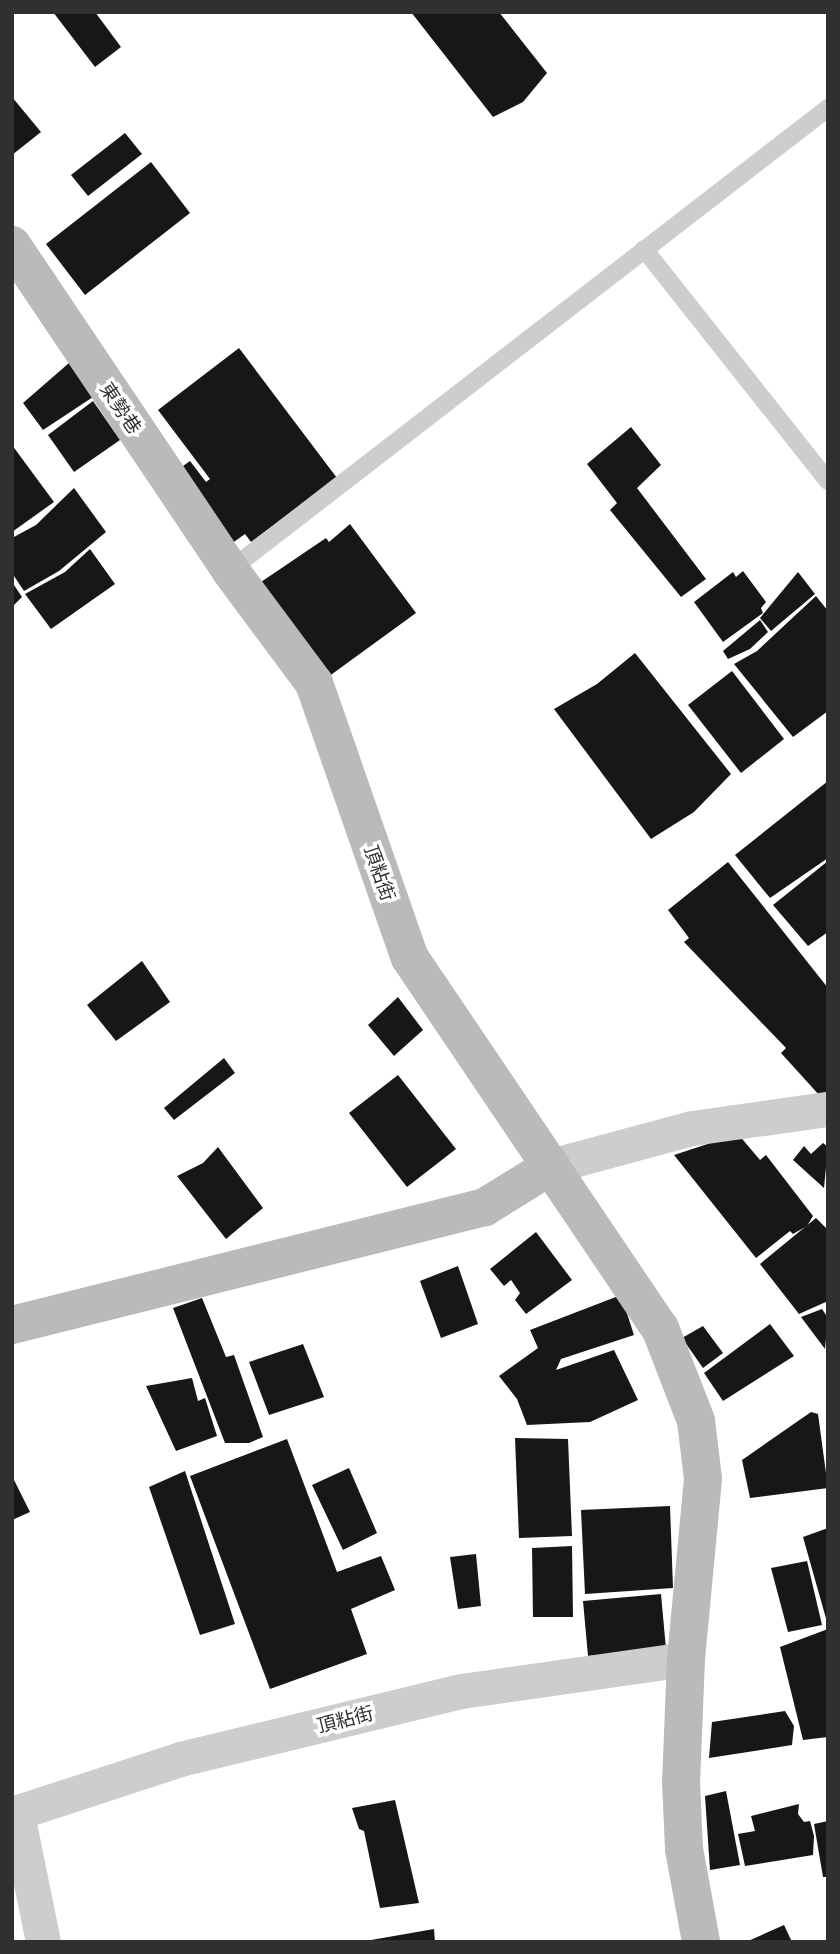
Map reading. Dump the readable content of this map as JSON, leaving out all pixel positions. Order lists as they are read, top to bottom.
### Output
{
  "streets": {
    "street": ["東勢巷", "頂粘街"]
  },
  "crossings": [
    ["東勢巷", "頂粘街"]
  ]
}
